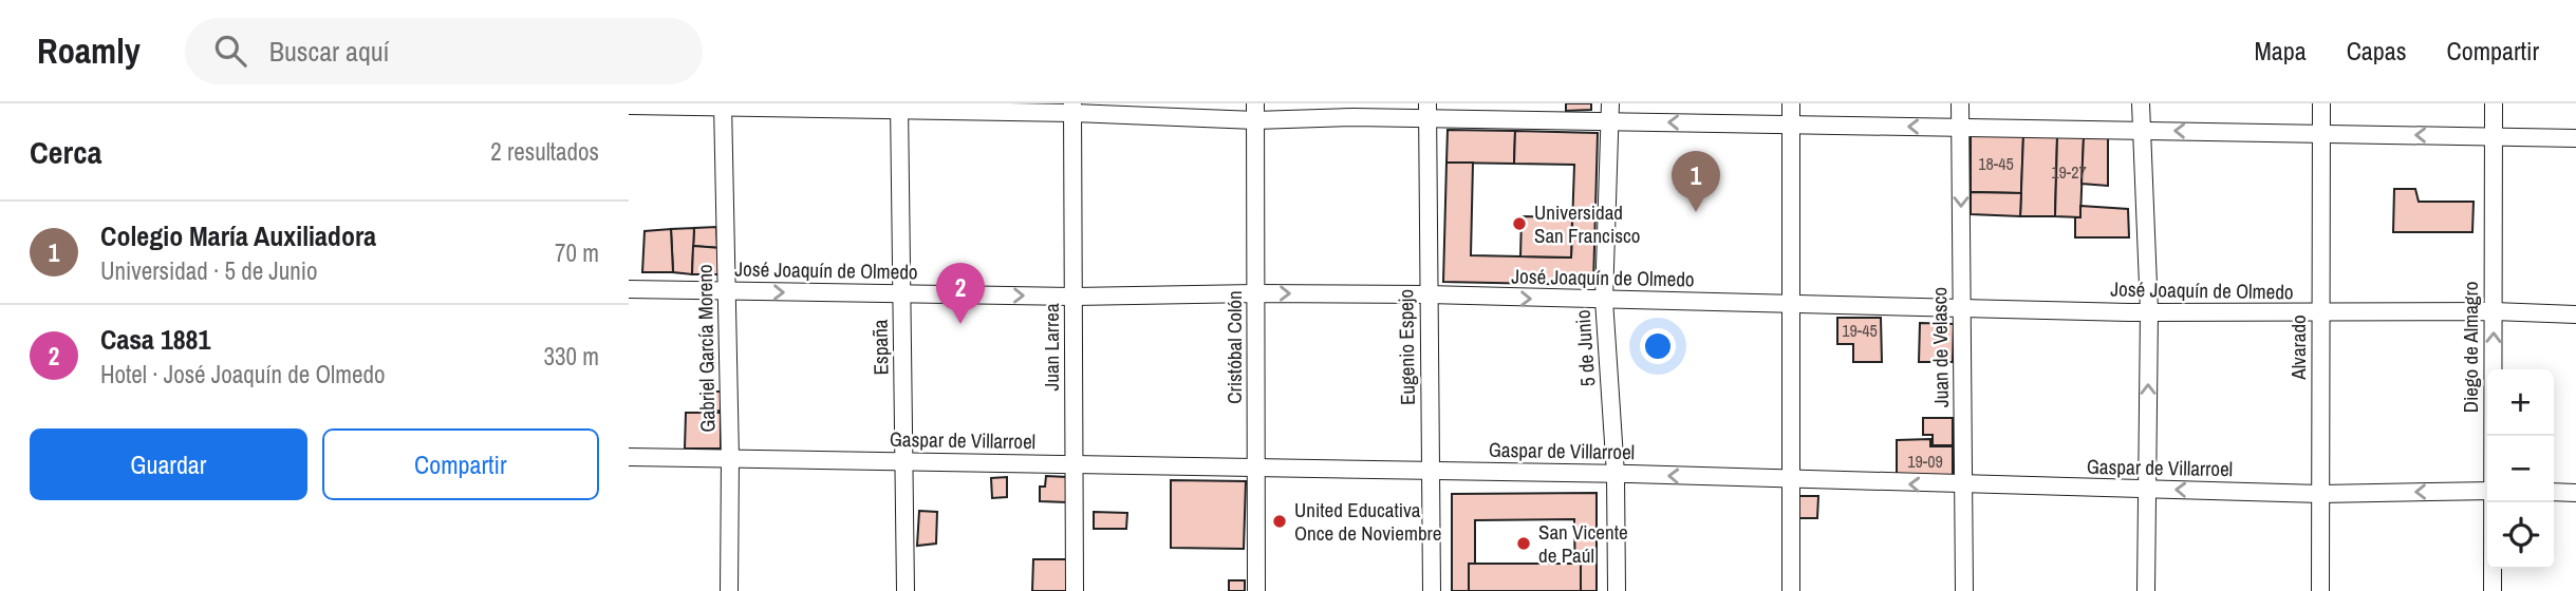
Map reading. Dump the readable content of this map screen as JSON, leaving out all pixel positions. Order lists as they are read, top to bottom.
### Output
{
  "streets": {
    "street": [
      "José Joaquín de Olmedo",
      "España",
      "Juan Larrea",
      "Cristóbal Colón",
      "Eugenio Espejo",
      "Juan de Velasco",
      "Alvarado",
      "Diego de Almagro",
      "Gabriel García Moreno",
      "5 de Junio",
      "Gaspar de Villarroel"
    ]
  },
  "crossings": [
    ["José Joaquín de Olmedo", "España"],
    ["José Joaquín de Olmedo", "Juan Larrea"],
    ["José Joaquín de Olmedo", "Cristóbal Colón"],
    ["José Joaquín de Olmedo", "Eugenio Espejo"],
    ["José Joaquín de Olmedo", "Juan de Velasco"],
    ["José Joaquín de Olmedo", "Alvarado"],
    ["José Joaquín de Olmedo", "Diego de Almagro"],
    ["José Joaquín de Olmedo", "Gabriel García Moreno"],
    ["José Joaquín de Olmedo", "5 de Junio"],
    ["España", "Gaspar de Villarroel"],
    ["Juan Larrea", "Gaspar de Villarroel"],
    ["Cristóbal Colón", "Gaspar de Villarroel"],
    ["Eugenio Espejo", "Gaspar de Villarroel"],
    ["Juan de Velasco", "Gaspar de Villarroel"],
    ["Alvarado", "Gaspar de Villarroel"],
    ["Gabriel García Moreno", "Gaspar de Villarroel"],
    ["5 de Junio", "Gaspar de Villarroel"]
  ],
  "one_way": ["José Joaquín de Olmedo", "Juan de Velasco", "Gaspar de Villarroel"],
  "places": ["Universidad San Francisco", "United Educativa Once de Noviembre", "San Vicente de Paúl"],
  "house_numbers": [
    "18-45",
    "19-27",
    "19-45",
    "19-09"
  ],
  "page": {
    "header": "Roamly",
    "search": "Buscar aquí",
    "nav": ["Mapa", "Capas", "Compartir"],
    "heading": ["Cerca", "2 resultados"],
    "pins": ["1", "2"],
    "list": [
      {
        "mark": "1",
        "name": "Colegio María Auxiliadora",
        "note": "Universidad · 5 de Junio",
        "value": "70 m"
      },
      {
        "mark": "2",
        "name": "Casa 1881",
        "note": "Hotel · José Joaquín de Olmedo",
        "value": "330 m"
      }
    ],
    "map_buttons": ["+", "−"],
    "buttons": ["Guardar", "Compartir"]
  }
}
